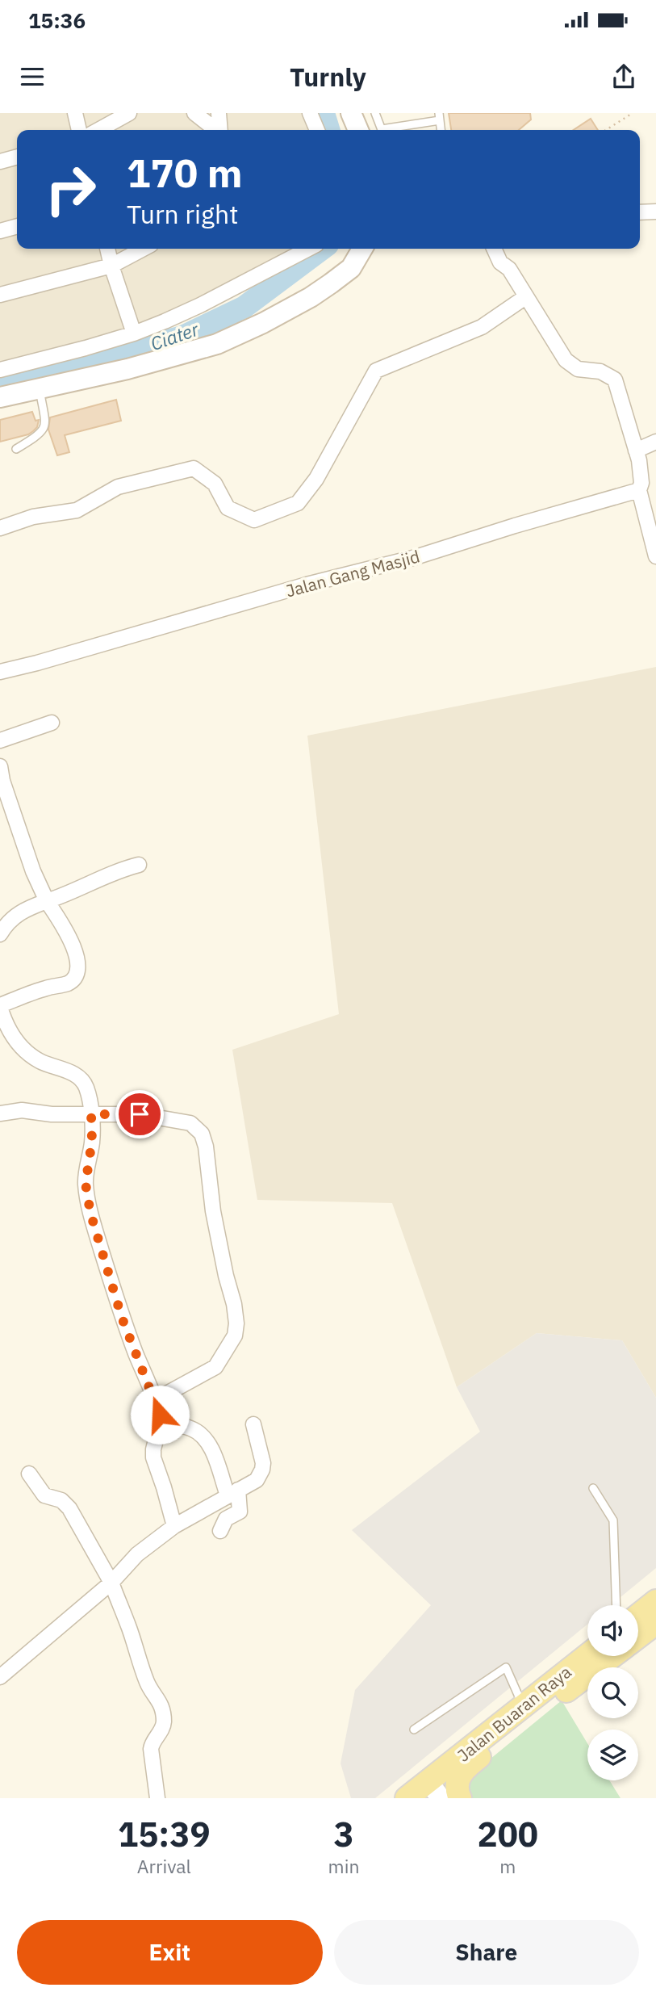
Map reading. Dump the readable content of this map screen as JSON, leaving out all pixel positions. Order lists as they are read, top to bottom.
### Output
{
  "streets": {
    "main road": ["Jalan Buaran Raya"],
    "street": ["Jalan Gang Masjid"]
  },
  "water": ["Ciater"],
  "page": {
    "status": "15:36",
    "header": "Turnly",
    "turn": ["170 m", "Turn right"],
    "eta": [
      "15:39",
      "Arrival",
      "3",
      "min",
      "200",
      "m"
    ],
    "buttons": ["Exit", "Share"]
  }
}
